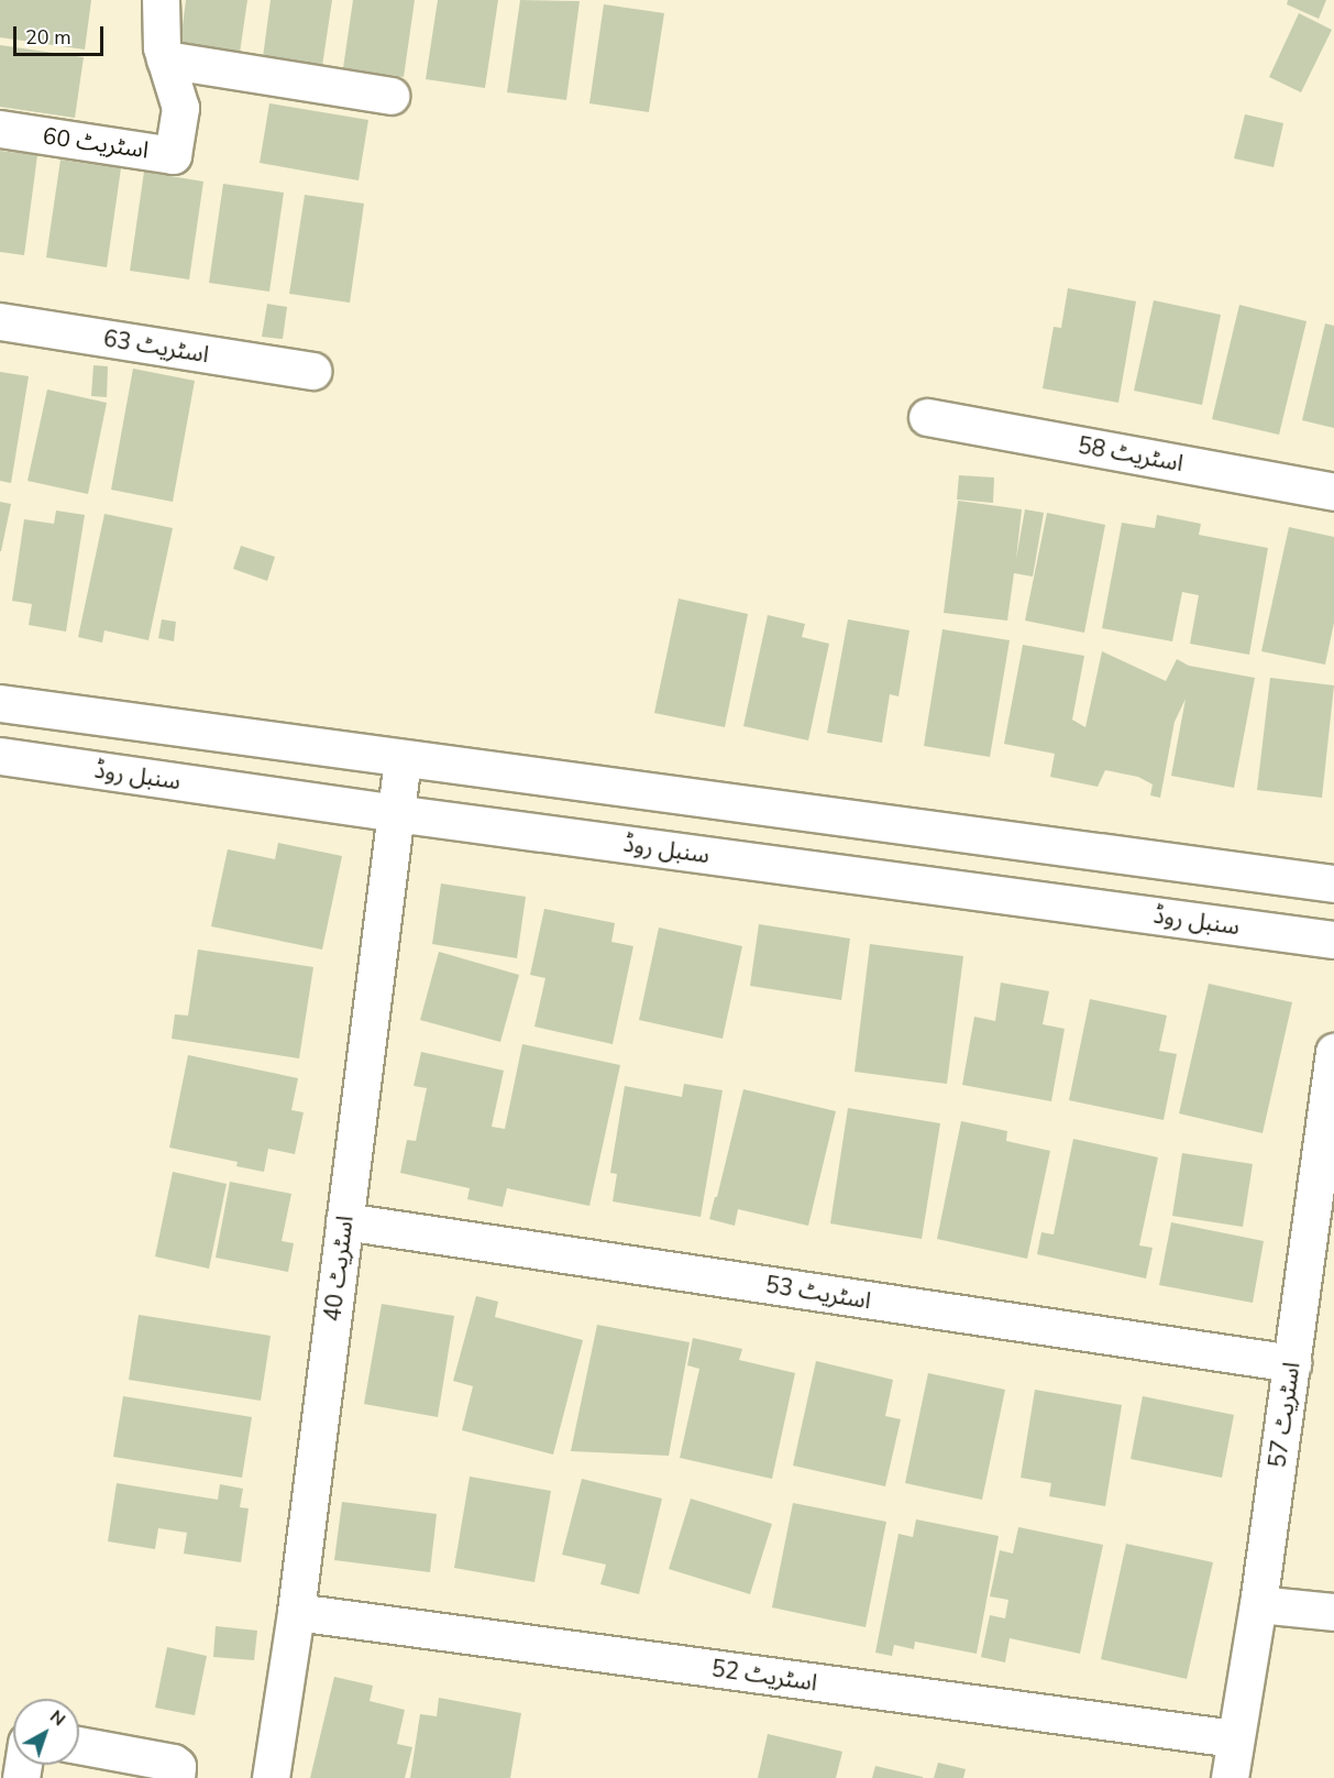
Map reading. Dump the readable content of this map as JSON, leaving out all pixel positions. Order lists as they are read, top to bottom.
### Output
{
  "streets": {
    "street": [
      "اسٹریٹ 60",
      "اسٹریٹ 63",
      "اسٹریٹ 58",
      "سنبل روڈ",
      "اسٹریٹ 40",
      "اسٹریٹ 53",
      "اسٹریٹ 57",
      "اسٹریٹ 52"
    ]
  },
  "crossings": [
    ["سنبل روڈ", "اسٹریٹ 40"],
    ["اسٹریٹ 40", "اسٹریٹ 53"],
    ["اسٹریٹ 40", "اسٹریٹ 52"],
    ["اسٹریٹ 53", "اسٹریٹ 57"],
    ["اسٹریٹ 57", "اسٹریٹ 52"]
  ],
  "scale_bar": "20 m",
  "north": "top right"
}
